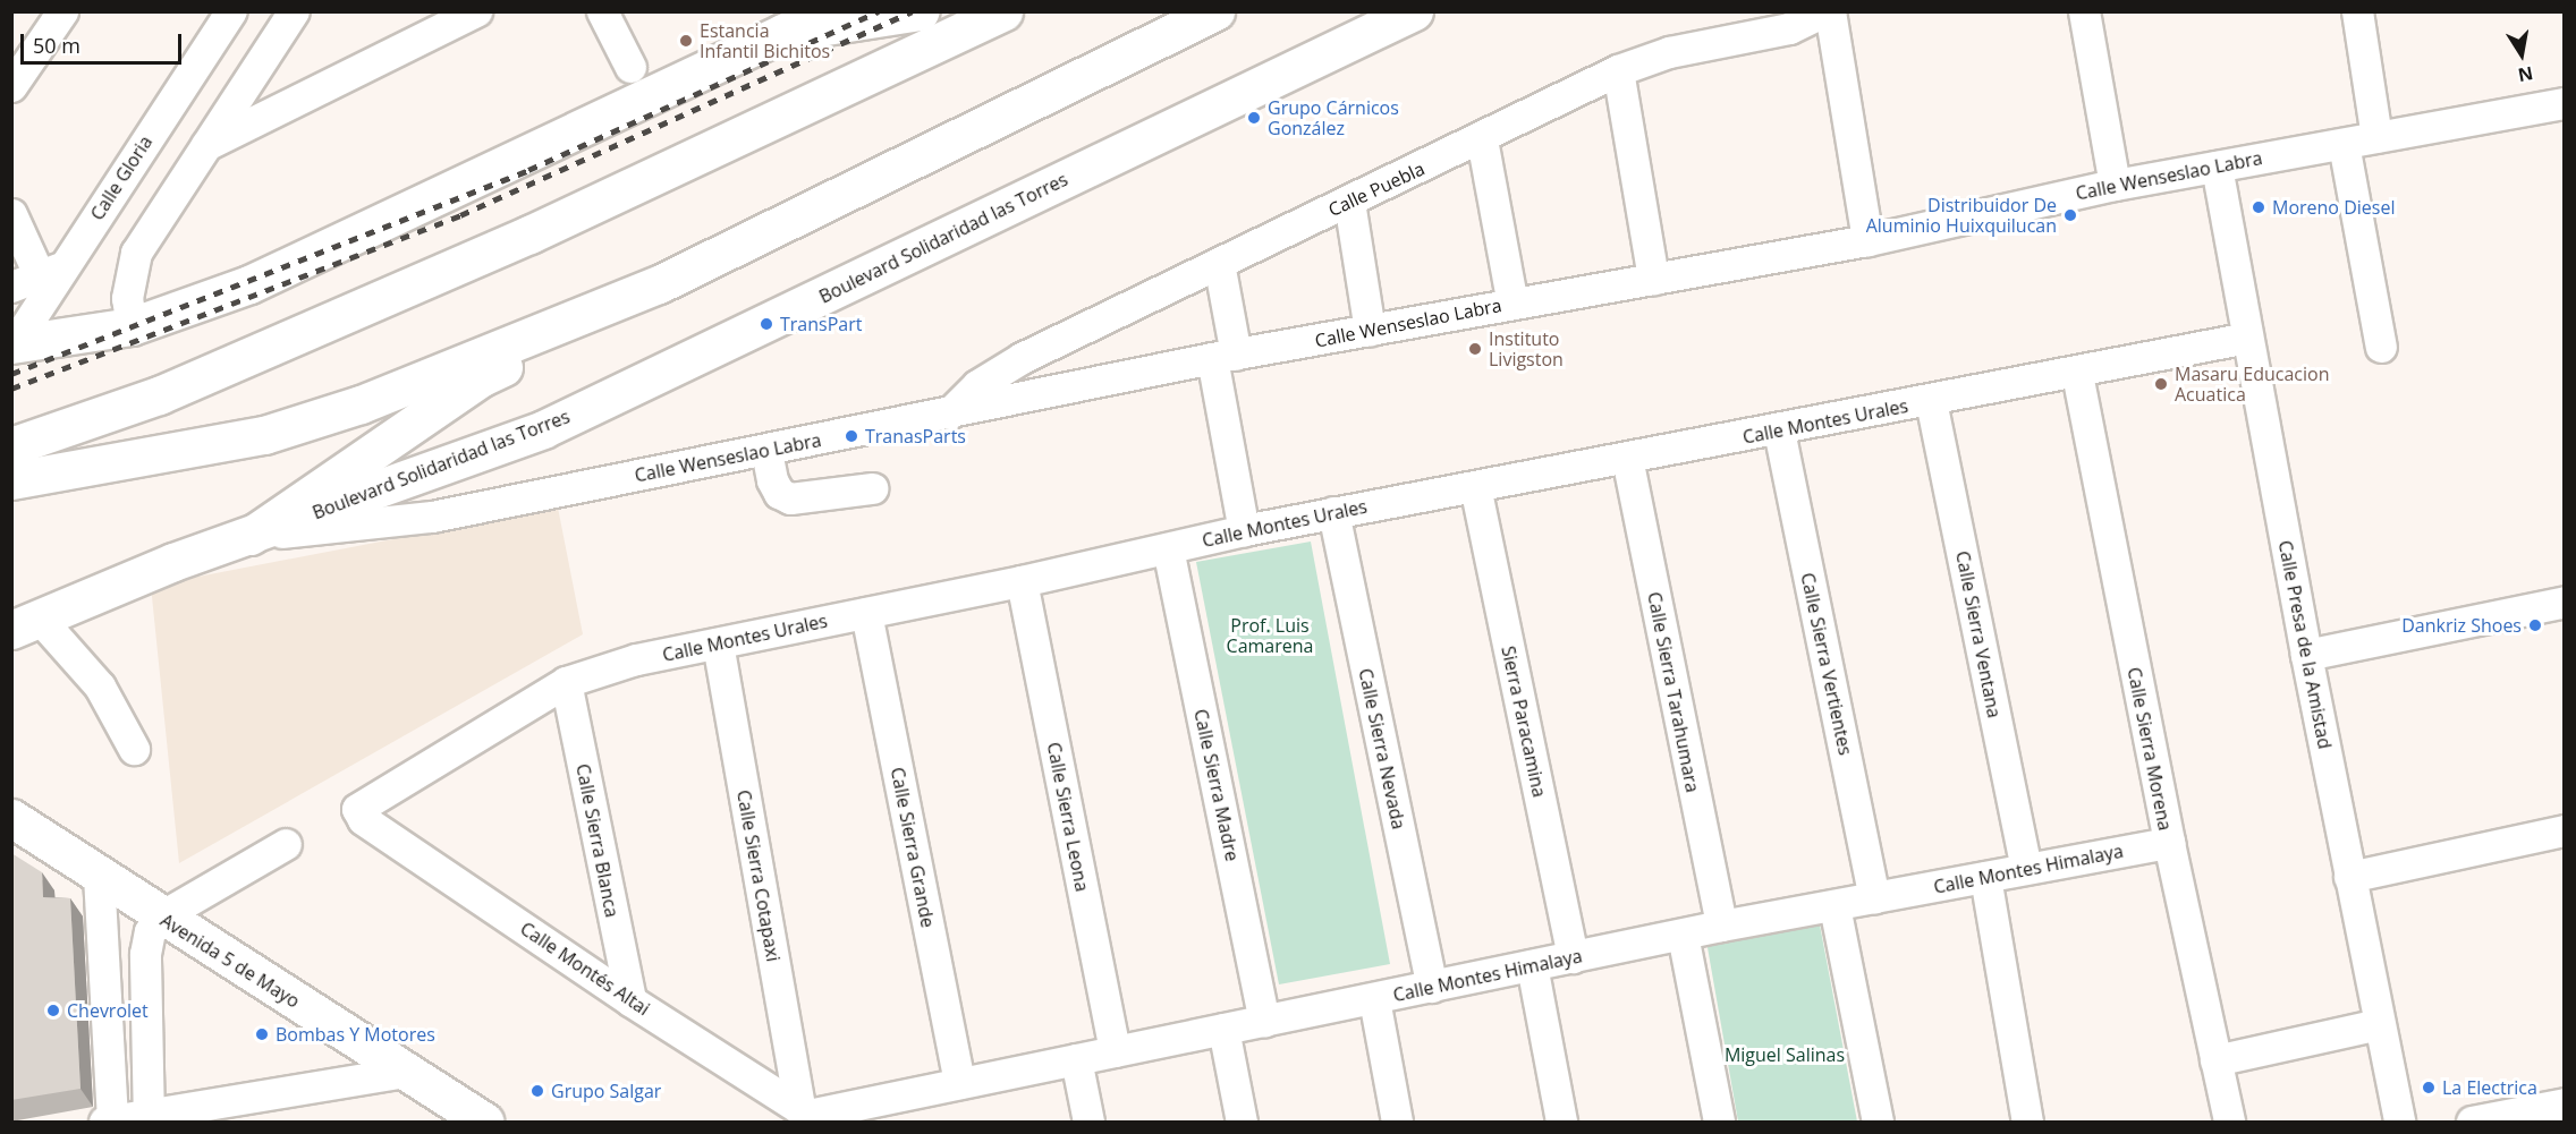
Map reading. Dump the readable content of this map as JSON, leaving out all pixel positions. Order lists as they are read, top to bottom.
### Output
{
  "streets": {
    "main road": ["Boulevard Solidaridad las Torres", "Avenida 5 de Mayo"],
    "street": [
      "Calle Wenseslao Labra",
      "Calle Gloria",
      "Calle Puebla",
      "Calle Montes Urales",
      "Calle Sierra Ventana",
      "Calle Presa de la Amistad",
      "Calle Sierra Vertientes",
      "Calle Sierra Tarahumara",
      "Sierra Paracamina",
      "Calle Sierra Nevada",
      "Calle Sierra Morena",
      "Calle Sierra Madre",
      "Calle Sierra Leona",
      "Calle Sierra Blanca",
      "Calle Sierra Grande",
      "Calle Montes Himalaya",
      "Calle Sierra Cotapaxi",
      "Calle Montés Altai"
    ]
  },
  "crossings": [
    ["Calle Wenseslao Labra", "Calle Puebla"],
    ["Calle Wenseslao Labra", "Boulevard Solidaridad las Torres"],
    ["Calle Wenseslao Labra", "Calle Presa de la Amistad"],
    ["Calle Montes Urales", "Calle Sierra Ventana"],
    ["Calle Montes Urales", "Calle Presa de la Amistad"],
    ["Calle Montes Urales", "Calle Sierra Vertientes"],
    ["Calle Montes Urales", "Calle Sierra Tarahumara"],
    ["Calle Montes Urales", "Sierra Paracamina"],
    ["Calle Montes Urales", "Calle Sierra Nevada"],
    ["Calle Montes Urales", "Calle Sierra Morena"],
    ["Calle Montes Urales", "Calle Sierra Madre"],
    ["Calle Montes Urales", "Calle Sierra Leona"],
    ["Calle Montes Urales", "Calle Sierra Blanca"],
    ["Calle Montes Urales", "Calle Sierra Grande"],
    ["Calle Montes Urales", "Calle Sierra Cotapaxi"],
    ["Calle Montes Urales", "Calle Montés Altai"],
    ["Calle Sierra Ventana", "Calle Montes Himalaya"],
    ["Calle Sierra Vertientes", "Calle Montes Himalaya"],
    ["Calle Sierra Tarahumara", "Calle Montes Himalaya"],
    ["Sierra Paracamina", "Calle Montes Himalaya"],
    ["Calle Sierra Nevada", "Calle Montes Himalaya"],
    ["Calle Sierra Morena", "Calle Montes Himalaya"],
    ["Calle Sierra Madre", "Calle Montes Himalaya"],
    ["Calle Sierra Leona", "Calle Montes Himalaya"],
    ["Calle Sierra Blanca", "Calle Montés Altai"],
    ["Calle Sierra Grande", "Calle Montes Himalaya"],
    ["Calle Montes Himalaya", "Calle Sierra Cotapaxi"],
    ["Calle Montes Himalaya", "Calle Montés Altai"],
    ["Calle Sierra Cotapaxi", "Calle Montés Altai"]
  ],
  "parks": ["Prof. Luis Camarena", "Miguel Salinas"],
  "places": [
    "Estancia Infantil Bichitos",
    "Grupo Cárnicos González",
    "Moreno Diesel",
    "Distribuidor De Aluminio Huixquilucan",
    "TransPart",
    "Instituto Livigston",
    "Masaru Educacion Acuatica",
    "TranasParts",
    "Dankriz Shoes",
    "Chevrolet",
    "Bombas Y Motores",
    "La Electrica",
    "Grupo Salgar"
  ],
  "scale_bar": "50 m",
  "north": "bottom"
}
